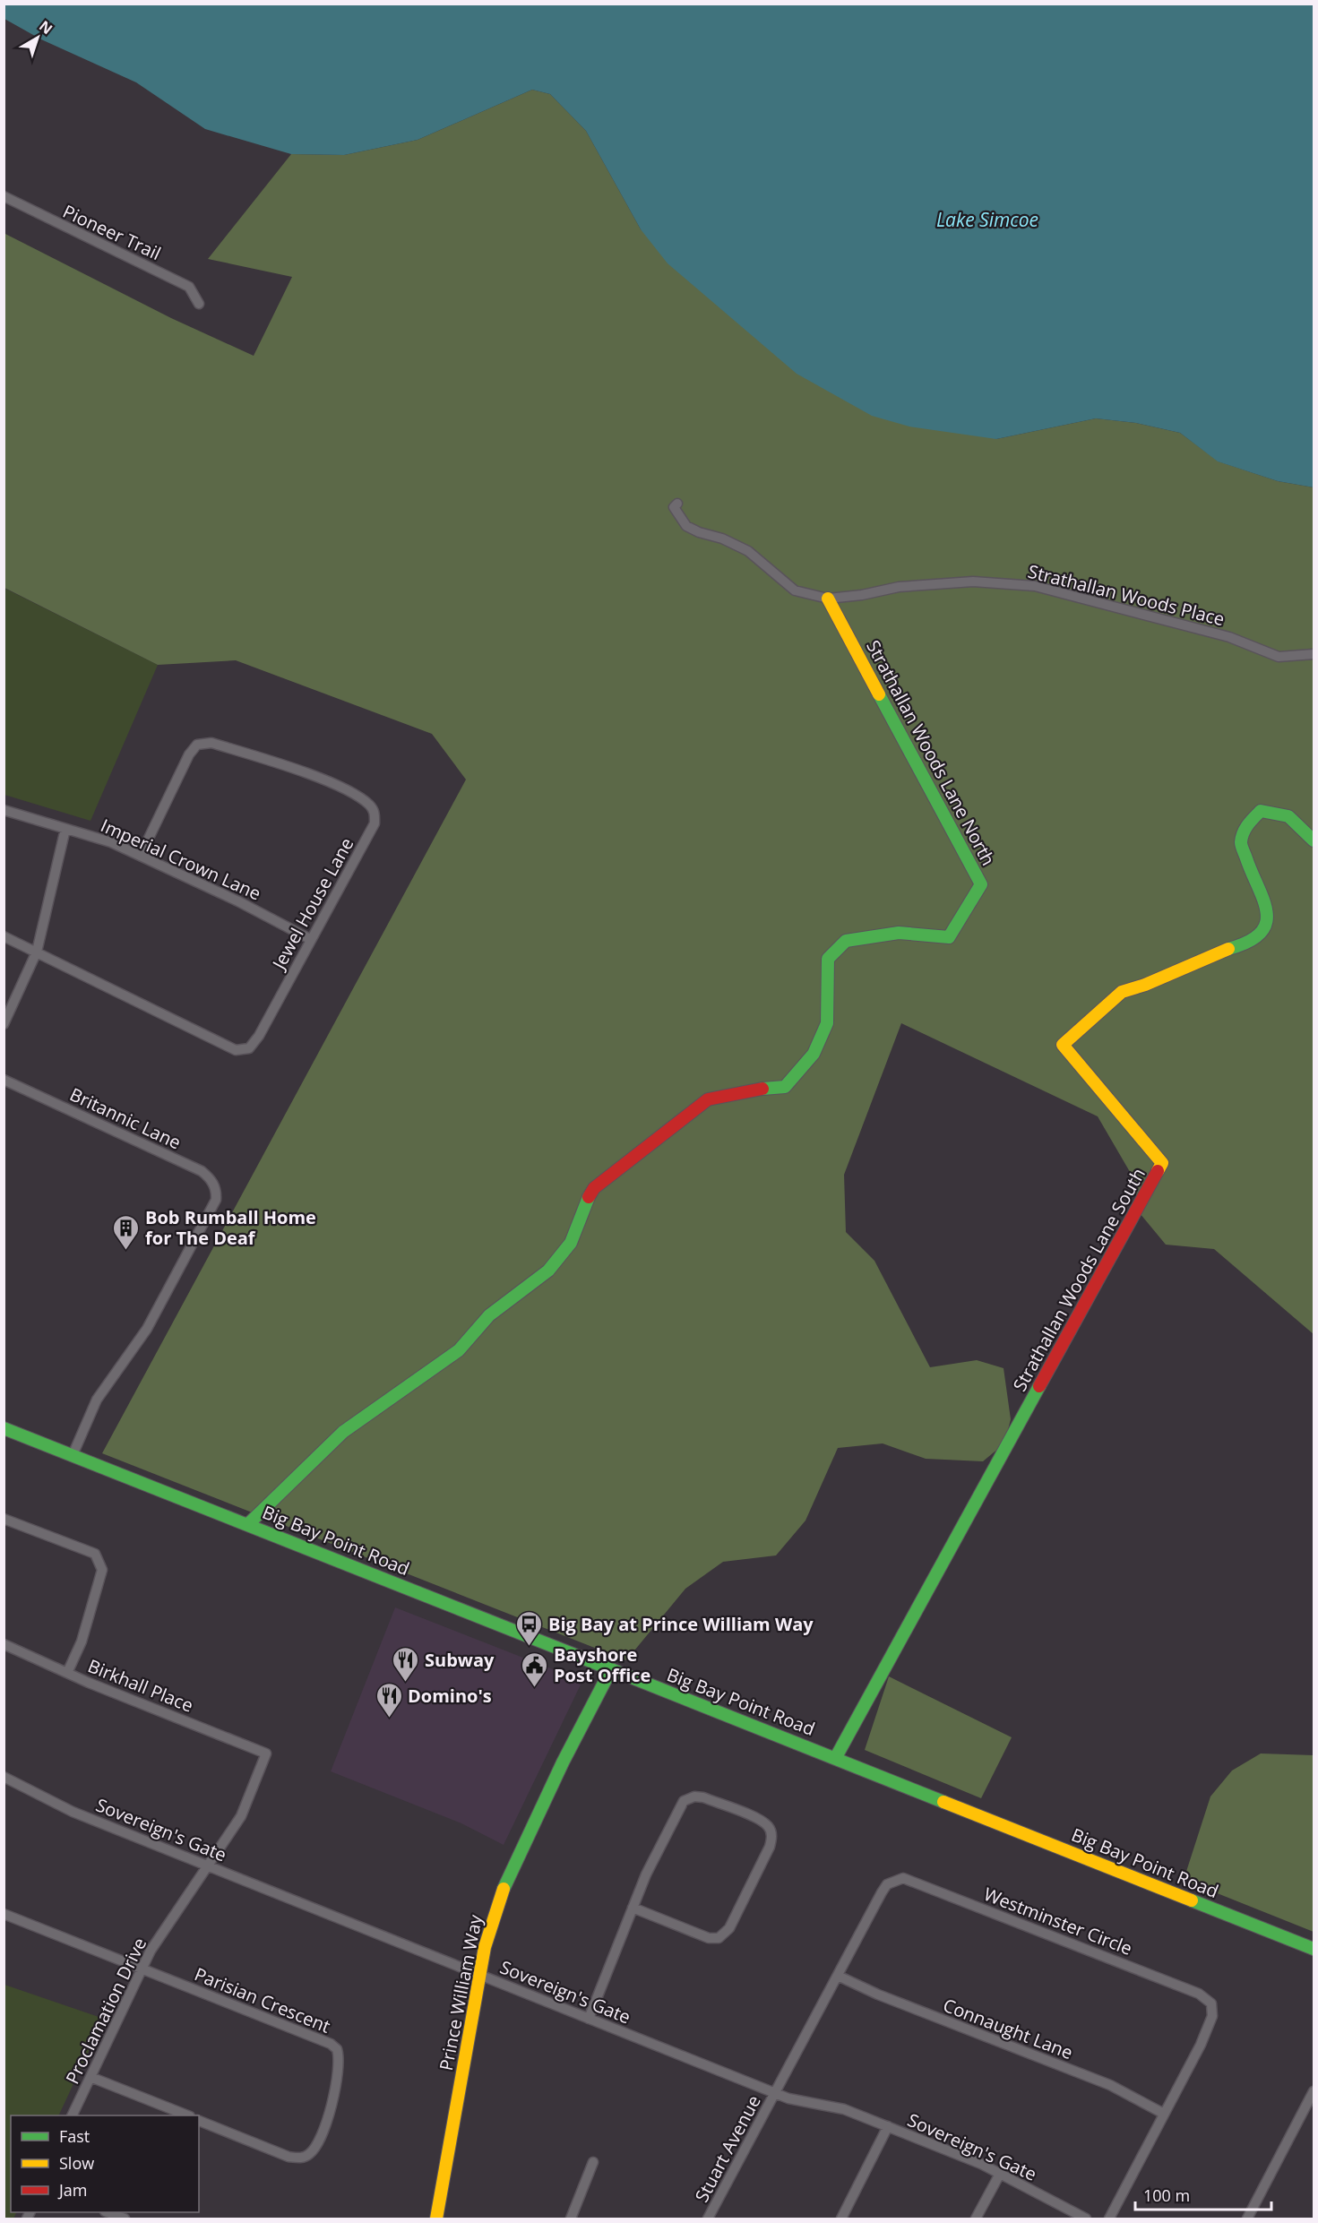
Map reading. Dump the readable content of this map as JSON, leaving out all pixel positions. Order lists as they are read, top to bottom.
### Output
{
  "streets": {
    "street": [
      "Pioneer Trail",
      "Strathallan Woods Place",
      "Strathallan Woods Lane North",
      "Imperial Crown Lane",
      "Jewel House Lane",
      "Britannic Lane",
      "Strathallan Woods Lane South",
      "Big Bay Point Road",
      "Birkhall Place",
      "Sovereign's Gate",
      "Westminster Circle",
      "Prince William Way",
      "Parisian Crescent",
      "Proclamation Drive",
      "Connaught Lane",
      "Stuart Avenue"
    ]
  },
  "crossings": [
    ["Strathallan Woods Place", "Strathallan Woods Lane North"],
    ["Strathallan Woods Lane North", "Big Bay Point Road"],
    ["Imperial Crown Lane", "Jewel House Lane"],
    ["Britannic Lane", "Big Bay Point Road"],
    ["Strathallan Woods Lane South", "Big Bay Point Road"],
    ["Big Bay Point Road", "Prince William Way"],
    ["Birkhall Place", "Proclamation Drive"],
    ["Sovereign's Gate", "Westminster Circle"],
    ["Sovereign's Gate", "Prince William Way"],
    ["Sovereign's Gate", "Proclamation Drive"],
    ["Sovereign's Gate", "Stuart Avenue"],
    ["Westminster Circle", "Connaught Lane"],
    ["Westminster Circle", "Stuart Avenue"],
    ["Parisian Crescent", "Proclamation Drive"]
  ],
  "water": ["Lake Simcoe"],
  "places": {
    "building": ["Bob Rumball Home for The Deaf"],
    "bus stop": ["Big Bay at Prince William Way"],
    "restaurant": ["Subway", "Domino's"],
    "public building": ["Bayshore Post Office"]
  },
  "legend": ["Fast", "Slow", "Jam"],
  "scale_bar": "100 m",
  "north": "top right"
}
